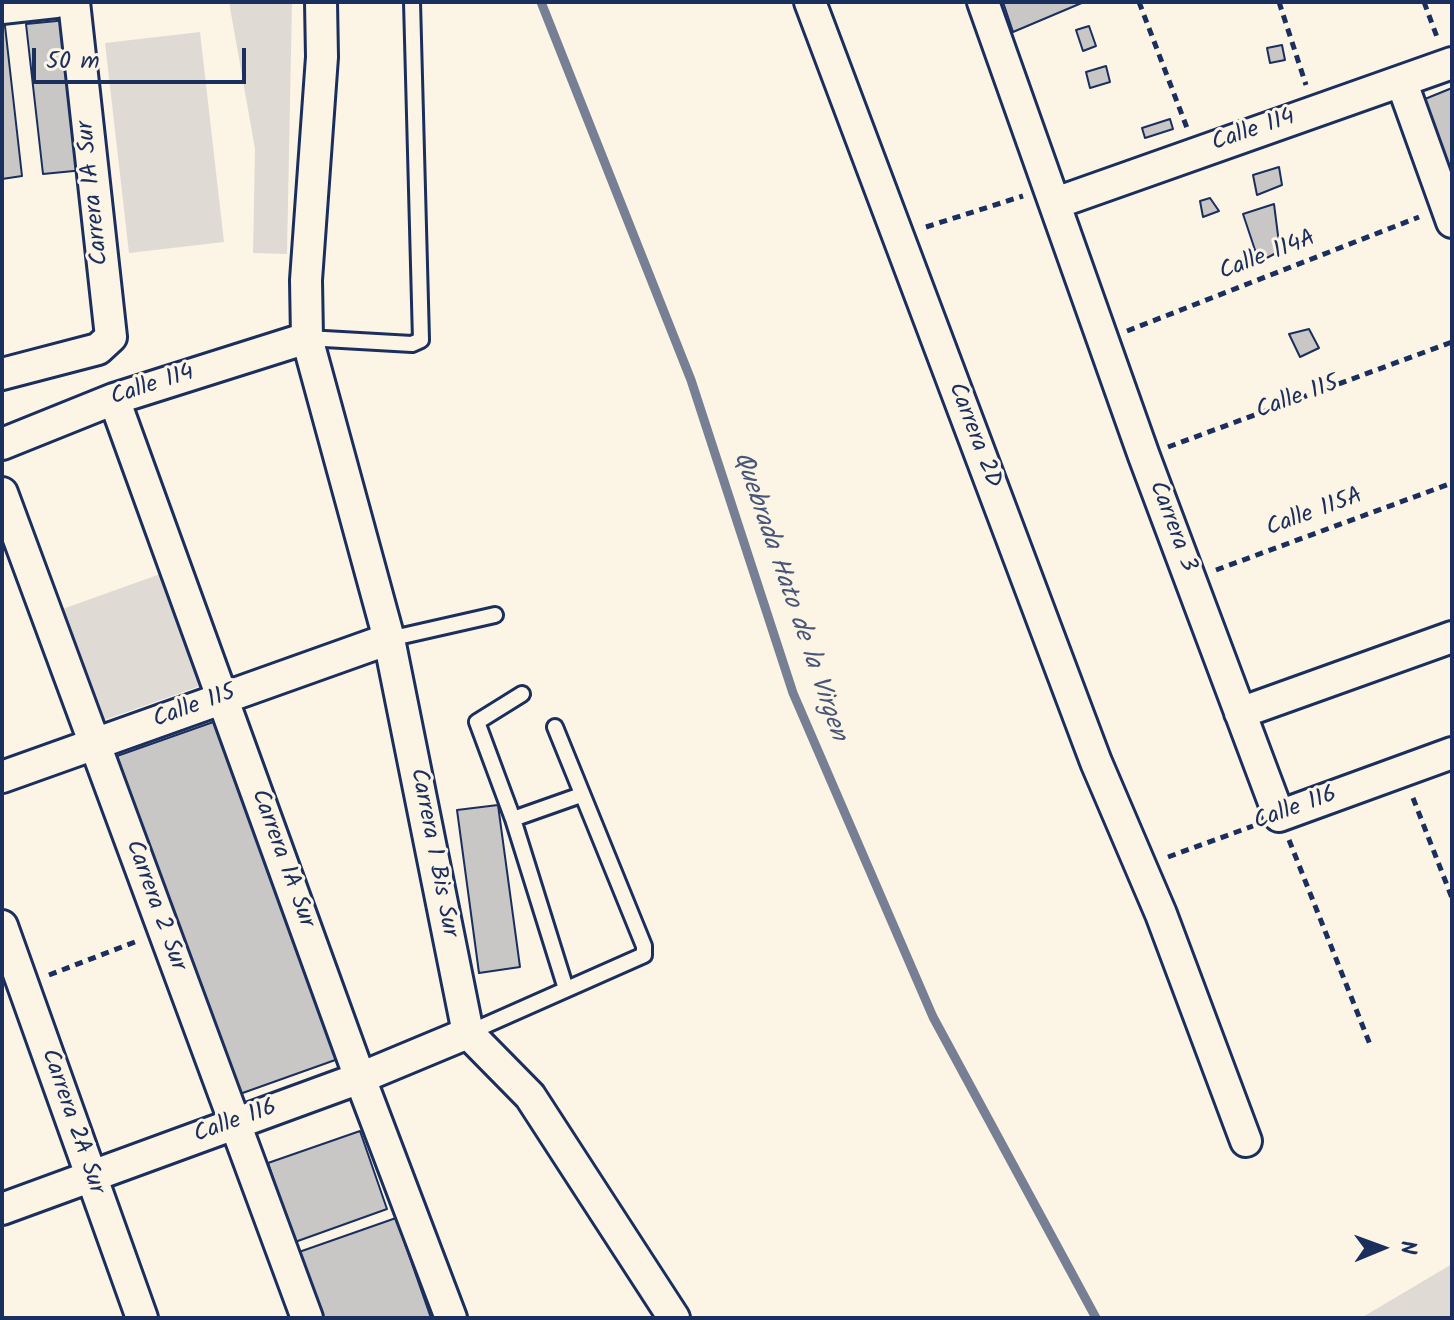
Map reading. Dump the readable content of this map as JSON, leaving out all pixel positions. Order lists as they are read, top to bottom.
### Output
{
  "streets": {
    "street": [
      "Calle 114",
      "Carrera 1A Sur",
      "Calle 115",
      "Carrera 2D",
      "Carrera 3",
      "Calle 116",
      "Carrera 1 Bis Sur",
      "Carrera 2 Sur",
      "Carrera 2A Sur"
    ],
    "path": ["Calle 114A", "Calle 115A"]
  },
  "crossings": [
    ["Calle 114", "Carrera 1A Sur"],
    ["Calle 114", "Carrera 3"],
    ["Calle 114", "Carrera 1 Bis Sur"],
    ["Carrera 1A Sur", "Calle 115"],
    ["Carrera 1A Sur", "Calle 116"],
    ["Calle 114A", "Carrera 3"],
    ["Calle 115", "Carrera 3"],
    ["Calle 115", "Carrera 1 Bis Sur"],
    ["Calle 115", "Carrera 2 Sur"],
    ["Carrera 2D", "Calle 116"],
    ["Calle 115A", "Carrera 3"],
    ["Carrera 3", "Calle 116"],
    ["Calle 116", "Carrera 1 Bis Sur"],
    ["Calle 116", "Carrera 2 Sur"],
    ["Calle 116", "Carrera 2A Sur"]
  ],
  "water": ["Quebrada Hato de la Virgen"],
  "scale_bar": "50 m",
  "north": "right"
}
